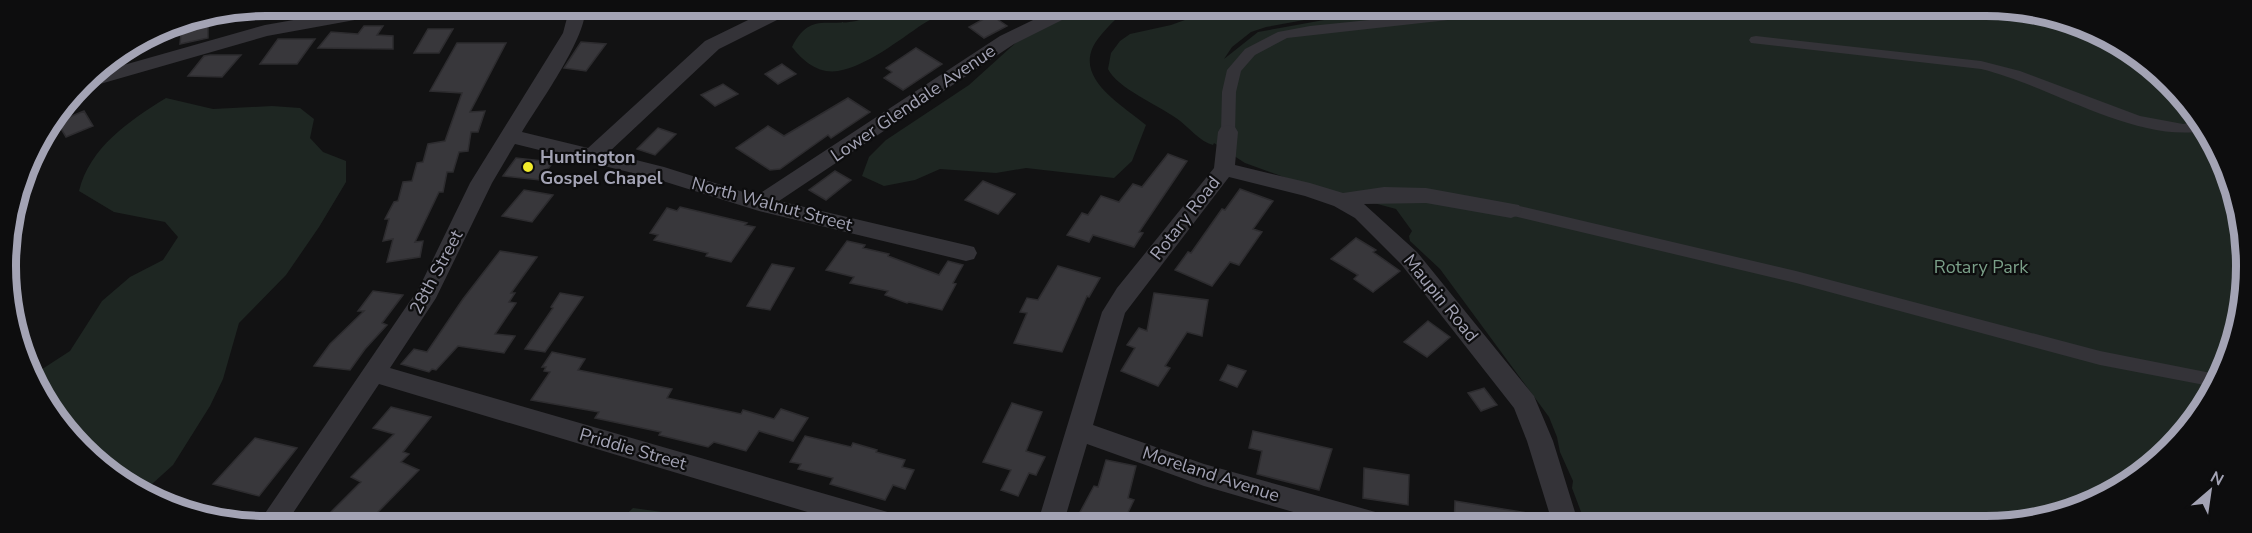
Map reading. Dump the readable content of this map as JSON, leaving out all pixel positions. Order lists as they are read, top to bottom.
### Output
{
  "streets": {
    "street": [
      "Lower Glendale Avenue",
      "North Walnut Street",
      "Rotary Road",
      "28th Street",
      "Maupin Road",
      "Priddie Street",
      "Moreland Avenue"
    ]
  },
  "crossings": [
    ["Lower Glendale Avenue", "North Walnut Street"],
    ["North Walnut Street", "28th Street"],
    ["Rotary Road", "Maupin Road"],
    ["Rotary Road", "Moreland Avenue"],
    ["28th Street", "Priddie Street"]
  ],
  "parks": ["Rotary Park"],
  "places": ["Huntington Gospel Chapel"],
  "north": "top right"
}
